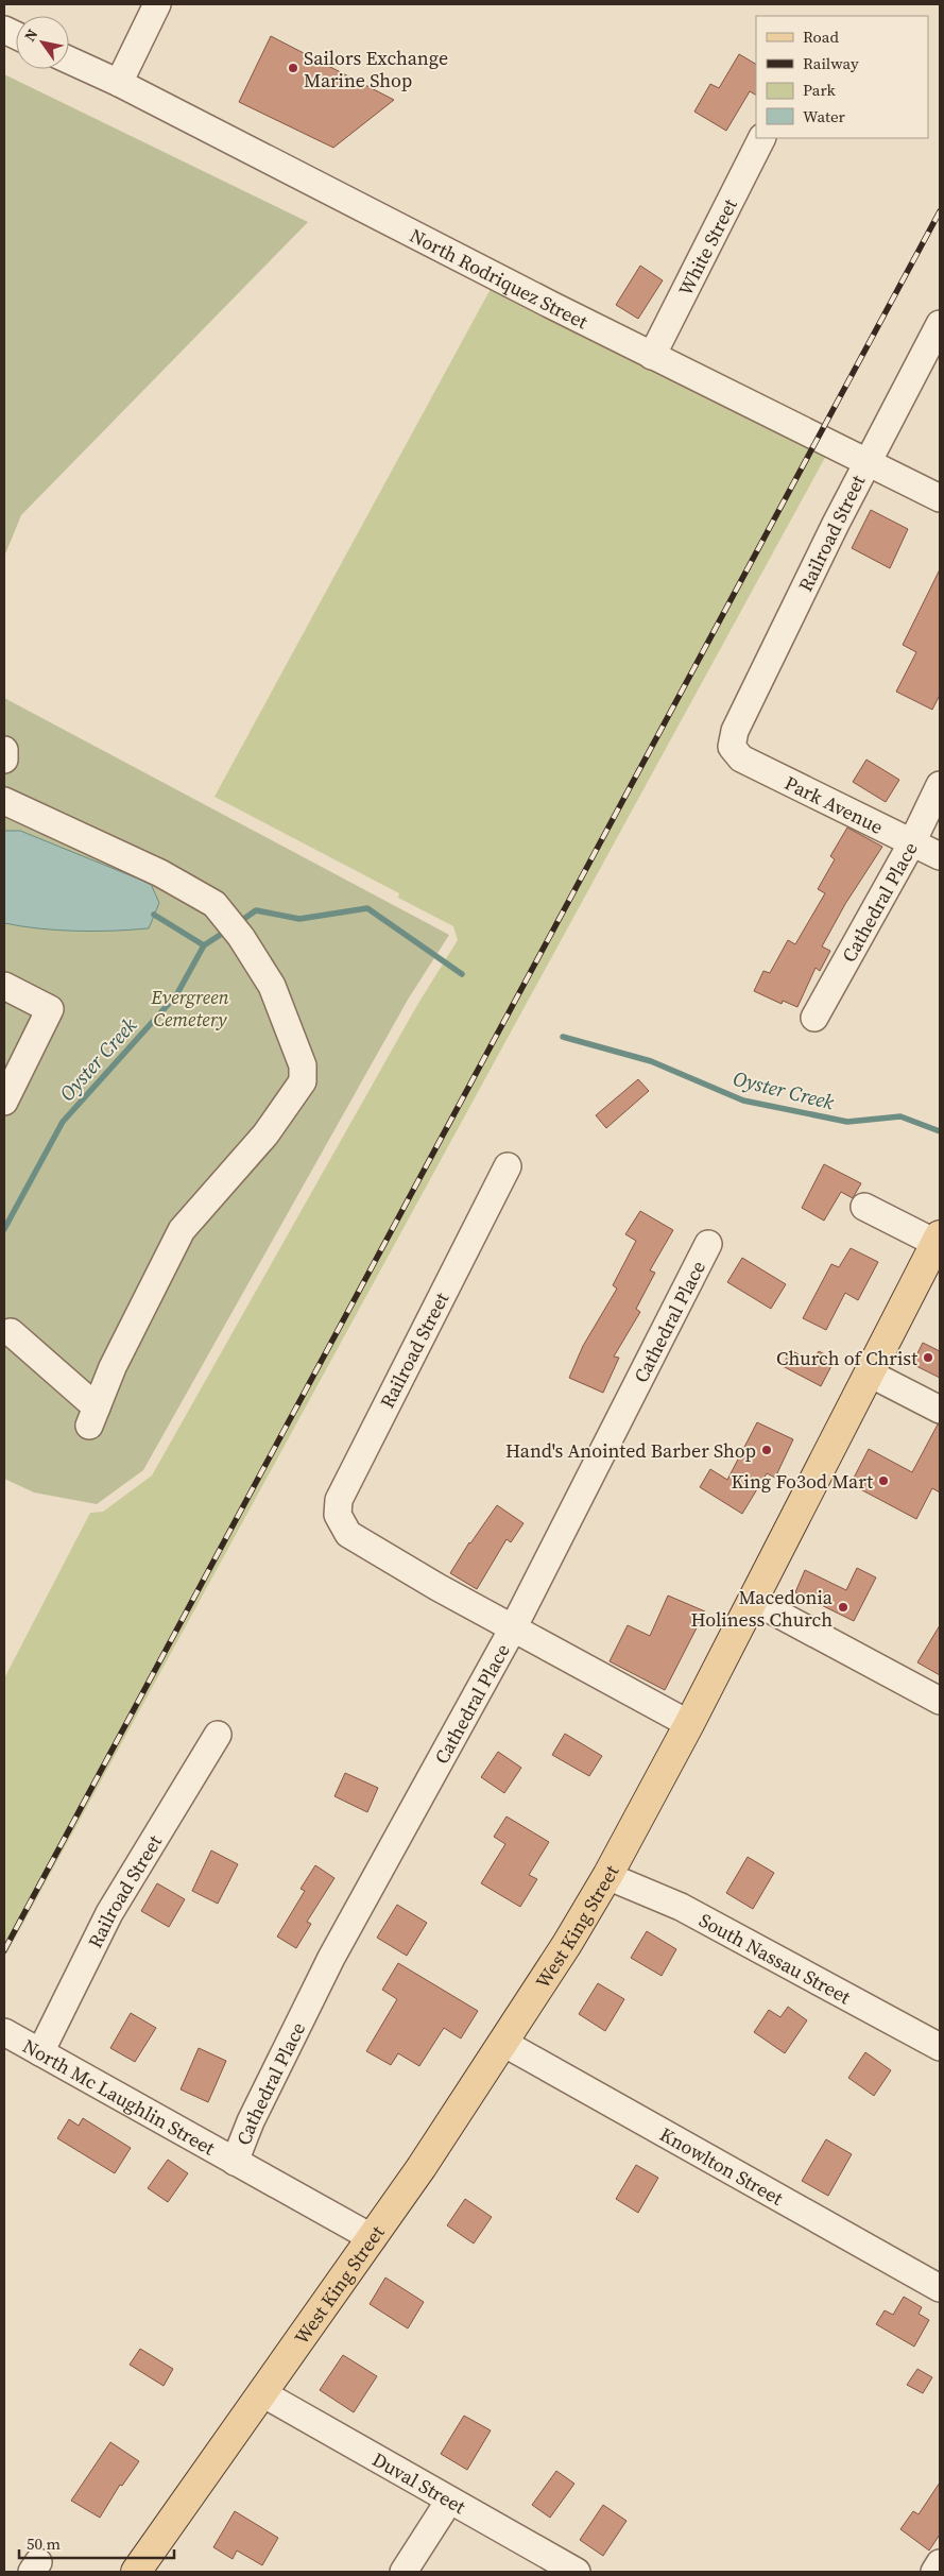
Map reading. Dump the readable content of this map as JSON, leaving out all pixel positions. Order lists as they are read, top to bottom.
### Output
{
  "streets": {
    "main road": ["West King Street"],
    "street": [
      "White Street",
      "North Rodriquez Street",
      "Railroad Street",
      "Park Avenue",
      "Cathedral Place",
      "South Nassau Street",
      "North Mc Laughlin Street",
      "Knowlton Street",
      "Duval Street"
    ]
  },
  "crossings": [
    ["White Street", "North Rodriquez Street"],
    ["North Rodriquez Street", "Railroad Street"],
    ["Railroad Street", "Park Avenue"],
    ["Railroad Street", "Cathedral Place"],
    ["Railroad Street", "North Mc Laughlin Street"],
    ["Park Avenue", "Cathedral Place"],
    ["Cathedral Place", "North Mc Laughlin Street"],
    ["West King Street", "South Nassau Street"],
    ["West King Street", "North Mc Laughlin Street"],
    ["West King Street", "Knowlton Street"],
    ["West King Street", "Duval Street"]
  ],
  "water": ["Oyster Creek"],
  "parks": ["Evergreen Cemetery"],
  "places": [
    "Sailors Exchange Marine Shop",
    "Church of Christ",
    "Hand's Anointed Barber Shop",
    "King Fo3od Mart",
    "Macedonia Holiness Church"
  ],
  "legend": [
    "Road",
    "Railway",
    "Park",
    "Water"
  ],
  "scale_bar": "50 m",
  "north": "top left"
}
